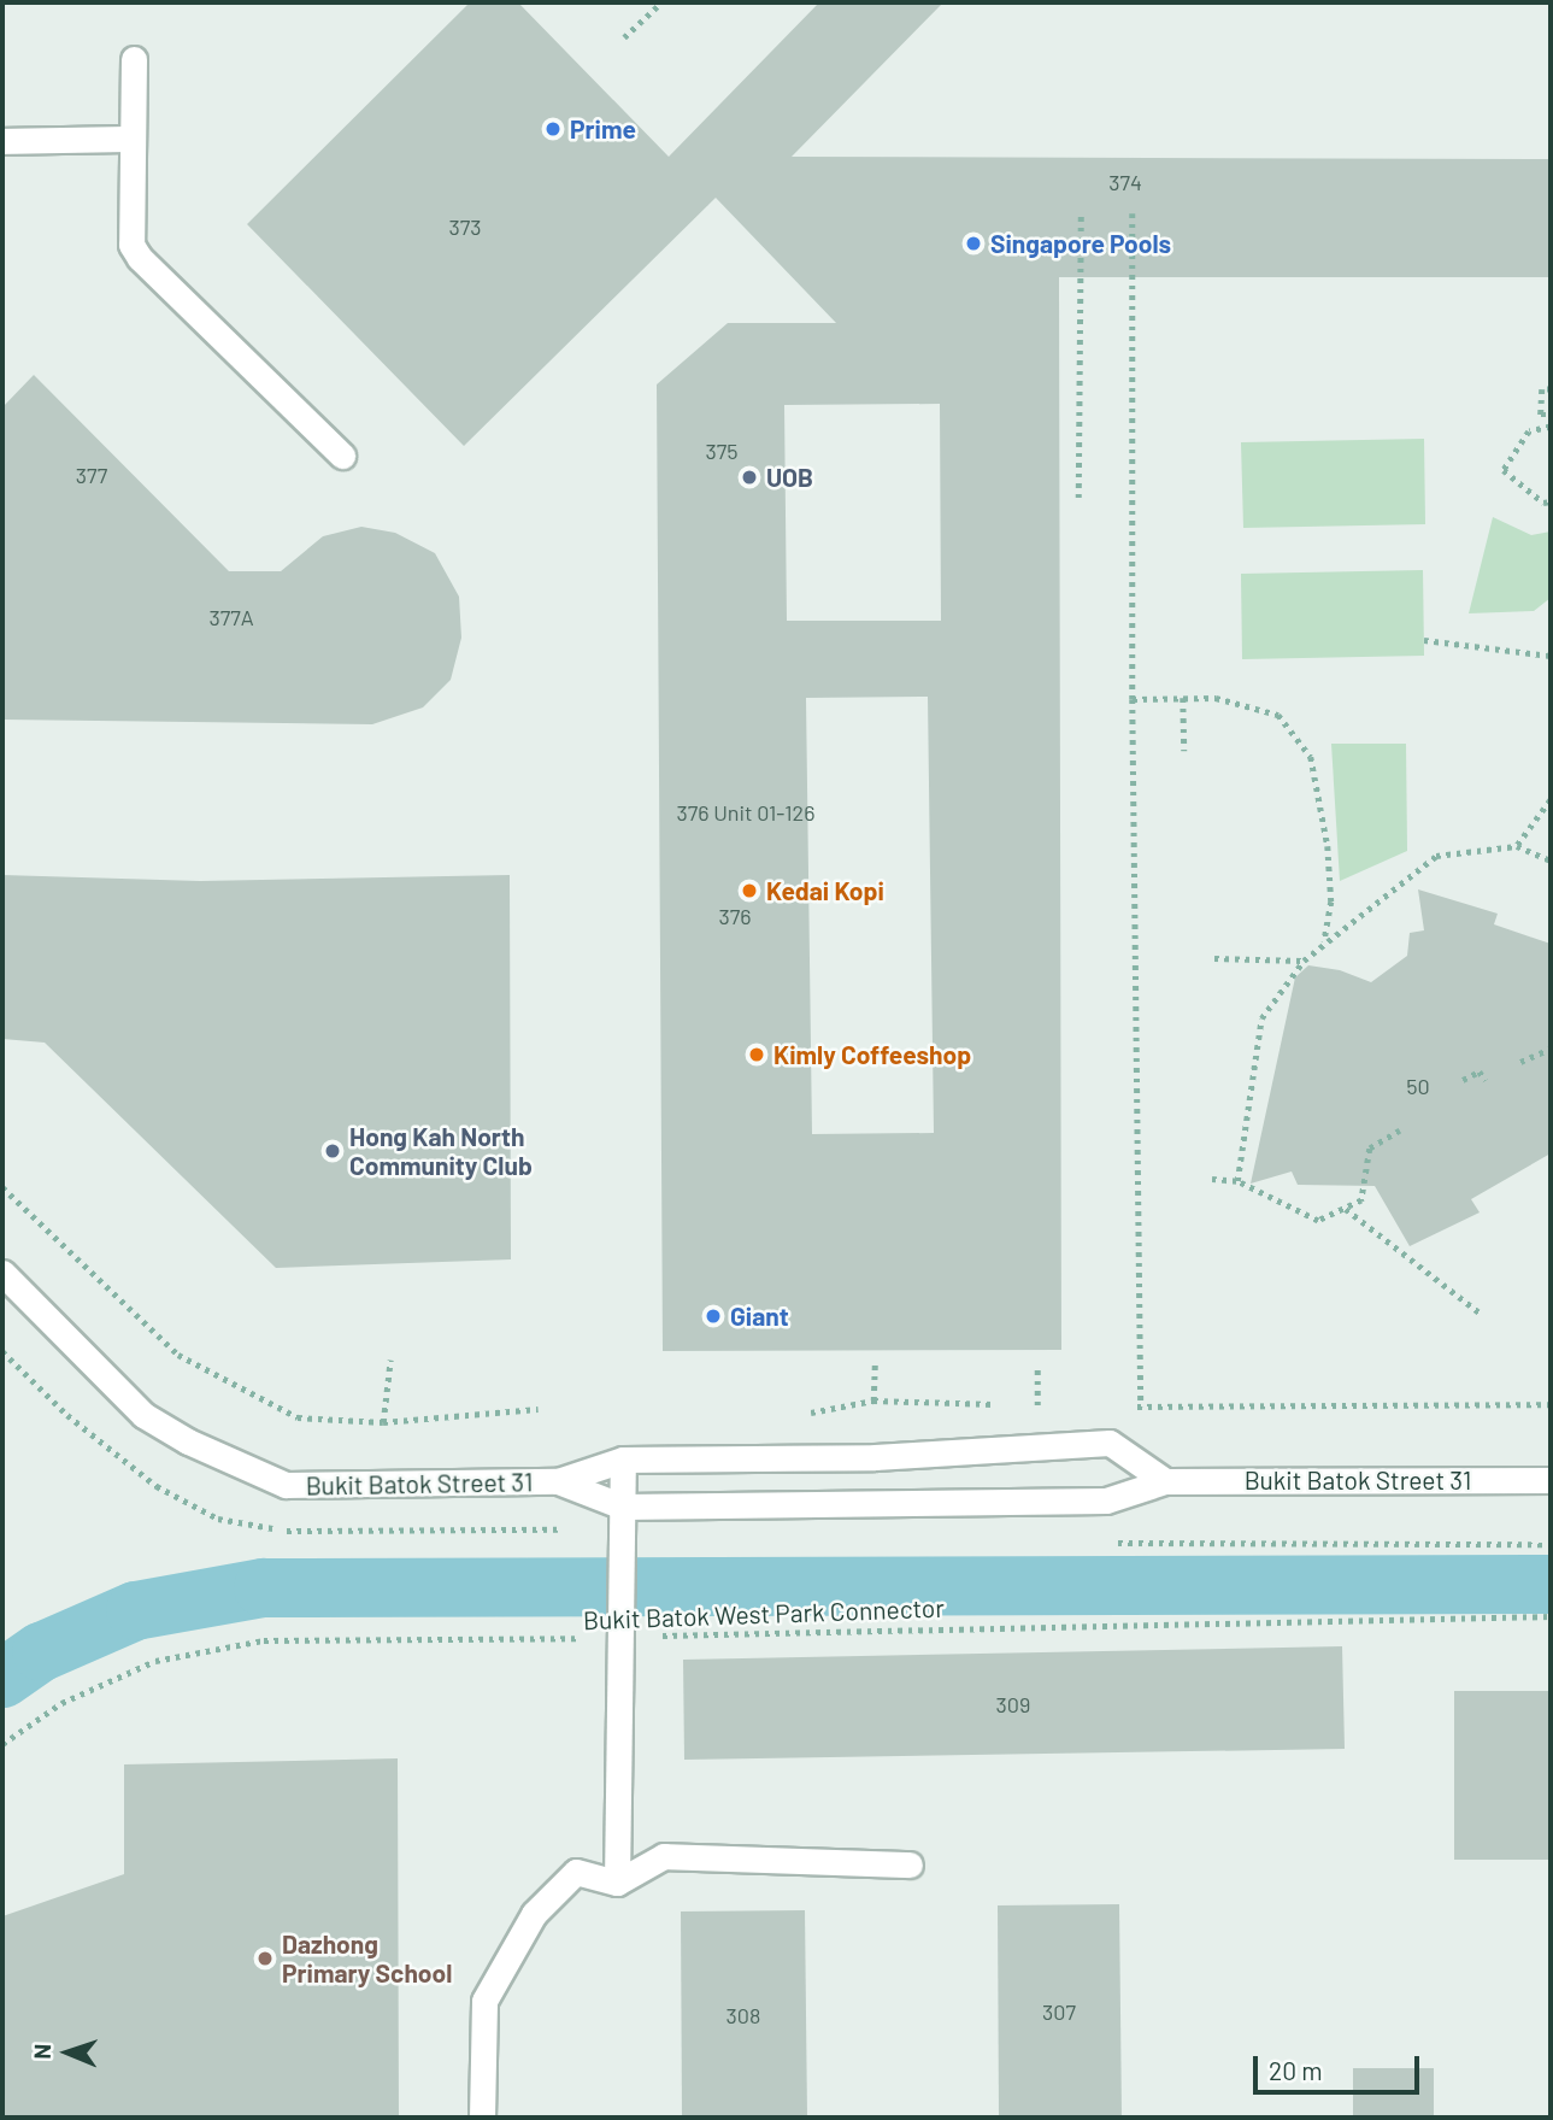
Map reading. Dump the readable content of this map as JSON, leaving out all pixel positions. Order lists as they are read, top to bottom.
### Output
{
  "streets": {
    "street": ["Bukit Batok Street 31"],
    "path": ["Bukit Batok West Park Connector"]
  },
  "places": [
    "Prime",
    "Singapore Pools",
    "UOB",
    "Kedai Kopi",
    "Kimly Coffeeshop",
    "Hong Kah North Community Club",
    "Giant",
    "Dazhong Primary School"
  ],
  "house_numbers": [
    "374",
    "373",
    "375",
    "377",
    "377A",
    "376 Unit 01-126",
    "376",
    "50",
    "309",
    "307",
    "308"
  ],
  "scale_bar": "20 m",
  "north": "left"
}
